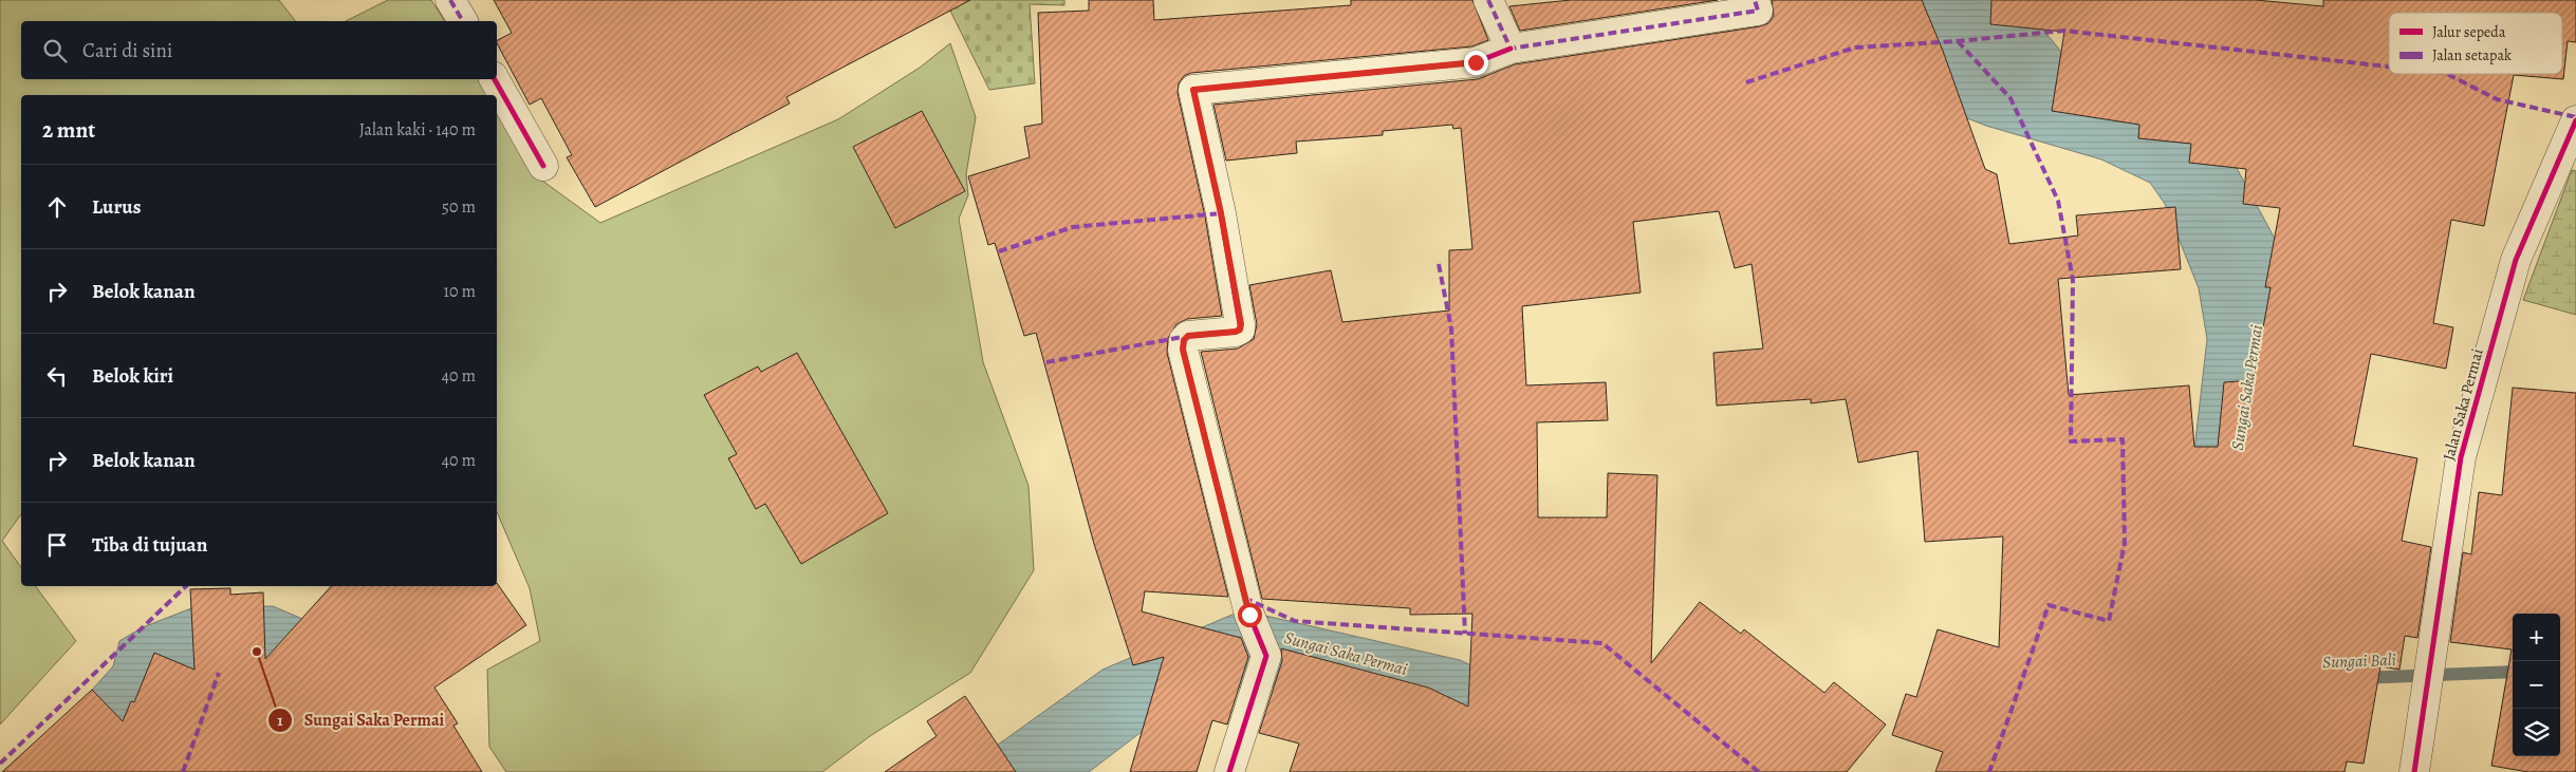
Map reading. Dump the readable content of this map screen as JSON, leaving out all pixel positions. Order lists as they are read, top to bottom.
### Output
{
  "streets": {
    "street": ["Jalan Saka Permai"]
  },
  "water": ["Sungai Saka Permai", "Sungai Bali"],
  "places": ["Sungai Saka Permai"],
  "legend": ["Jalur sepeda", "Jalan setapak"],
  "page": {
    "search": "Cari di sini",
    "heading": ["2 mnt", "Jalan kaki · 140 m"],
    "list": [
      ["Lurus", "50 m"],
      ["Belok kanan", "10 m"],
      ["Belok kiri", "40 m"],
      ["Belok kanan", "40 m"],
      "Tiba di tujuan"
    ],
    "map_buttons": ["+", "−"]
  }
}
